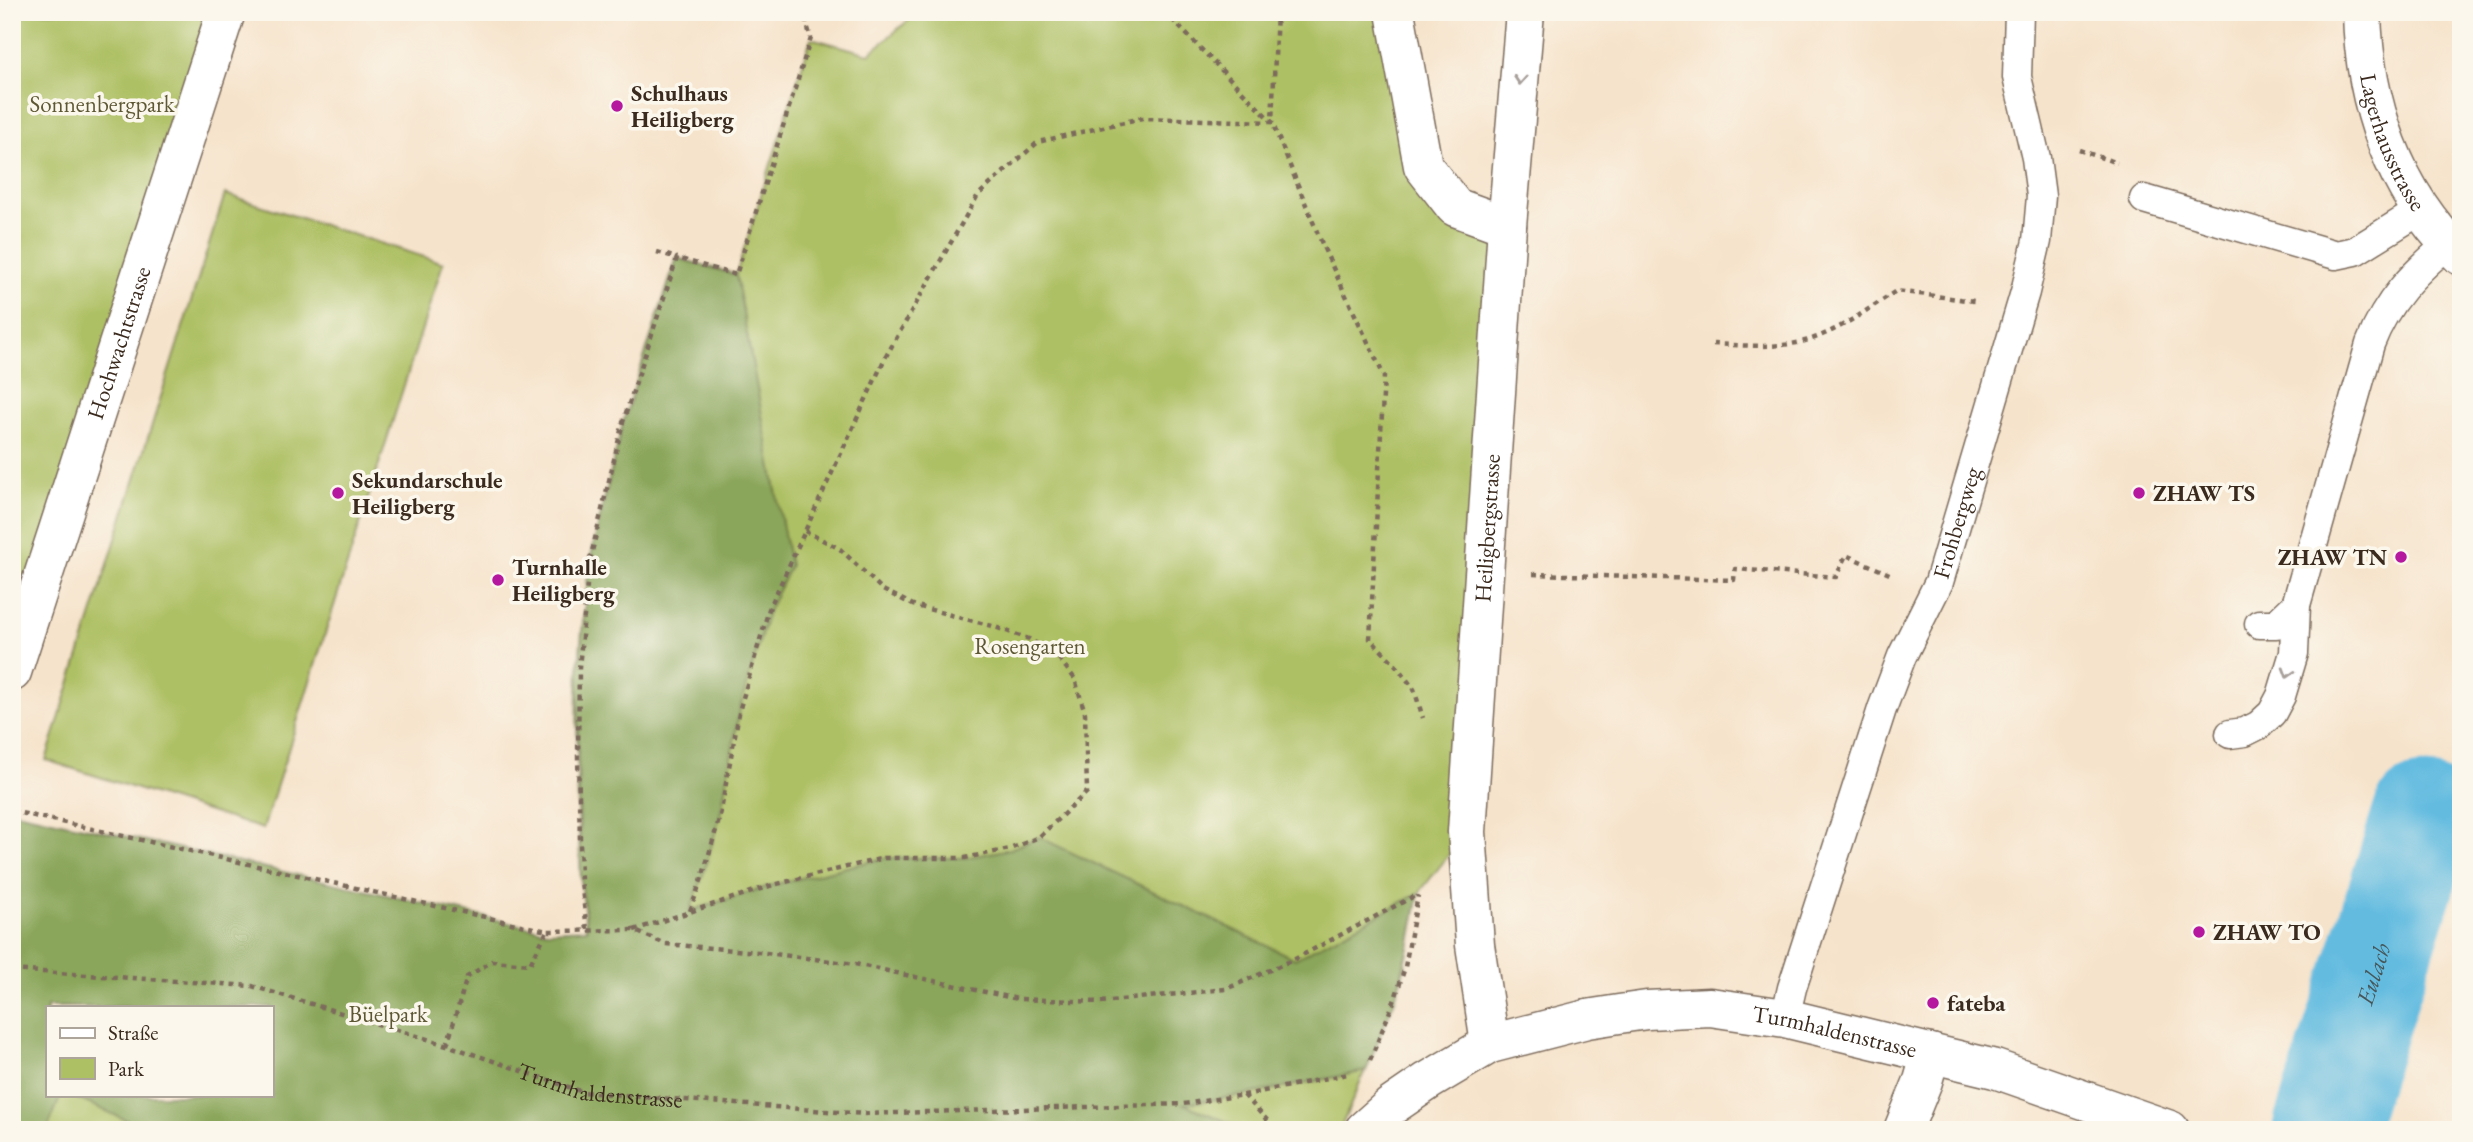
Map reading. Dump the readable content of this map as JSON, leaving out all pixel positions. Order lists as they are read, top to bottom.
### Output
{
  "streets": {
    "street": [
      "Lagerhausstrasse",
      "Hochwachtstrasse",
      "Heiligbergstrasse",
      "Turmhaldenstrasse"
    ],
    "lane": ["Frohbergweg"]
  },
  "crossings": [
    ["Frohbergweg", "Turmhaldenstrasse"],
    ["Heiligbergstrasse", "Turmhaldenstrasse"]
  ],
  "water": ["Eulach"],
  "parks": ["Sonnenbergpark", "Rosengarten", "Büelpark"],
  "places": [
    "Schulhaus Heiligberg",
    "Sekundarschule Heiligberg",
    "ZHAW TS",
    "ZHAW TN",
    "Turnhalle Heiligberg",
    "ZHAW TO",
    "fateba"
  ],
  "legend": ["Straße", "Park"]
}
